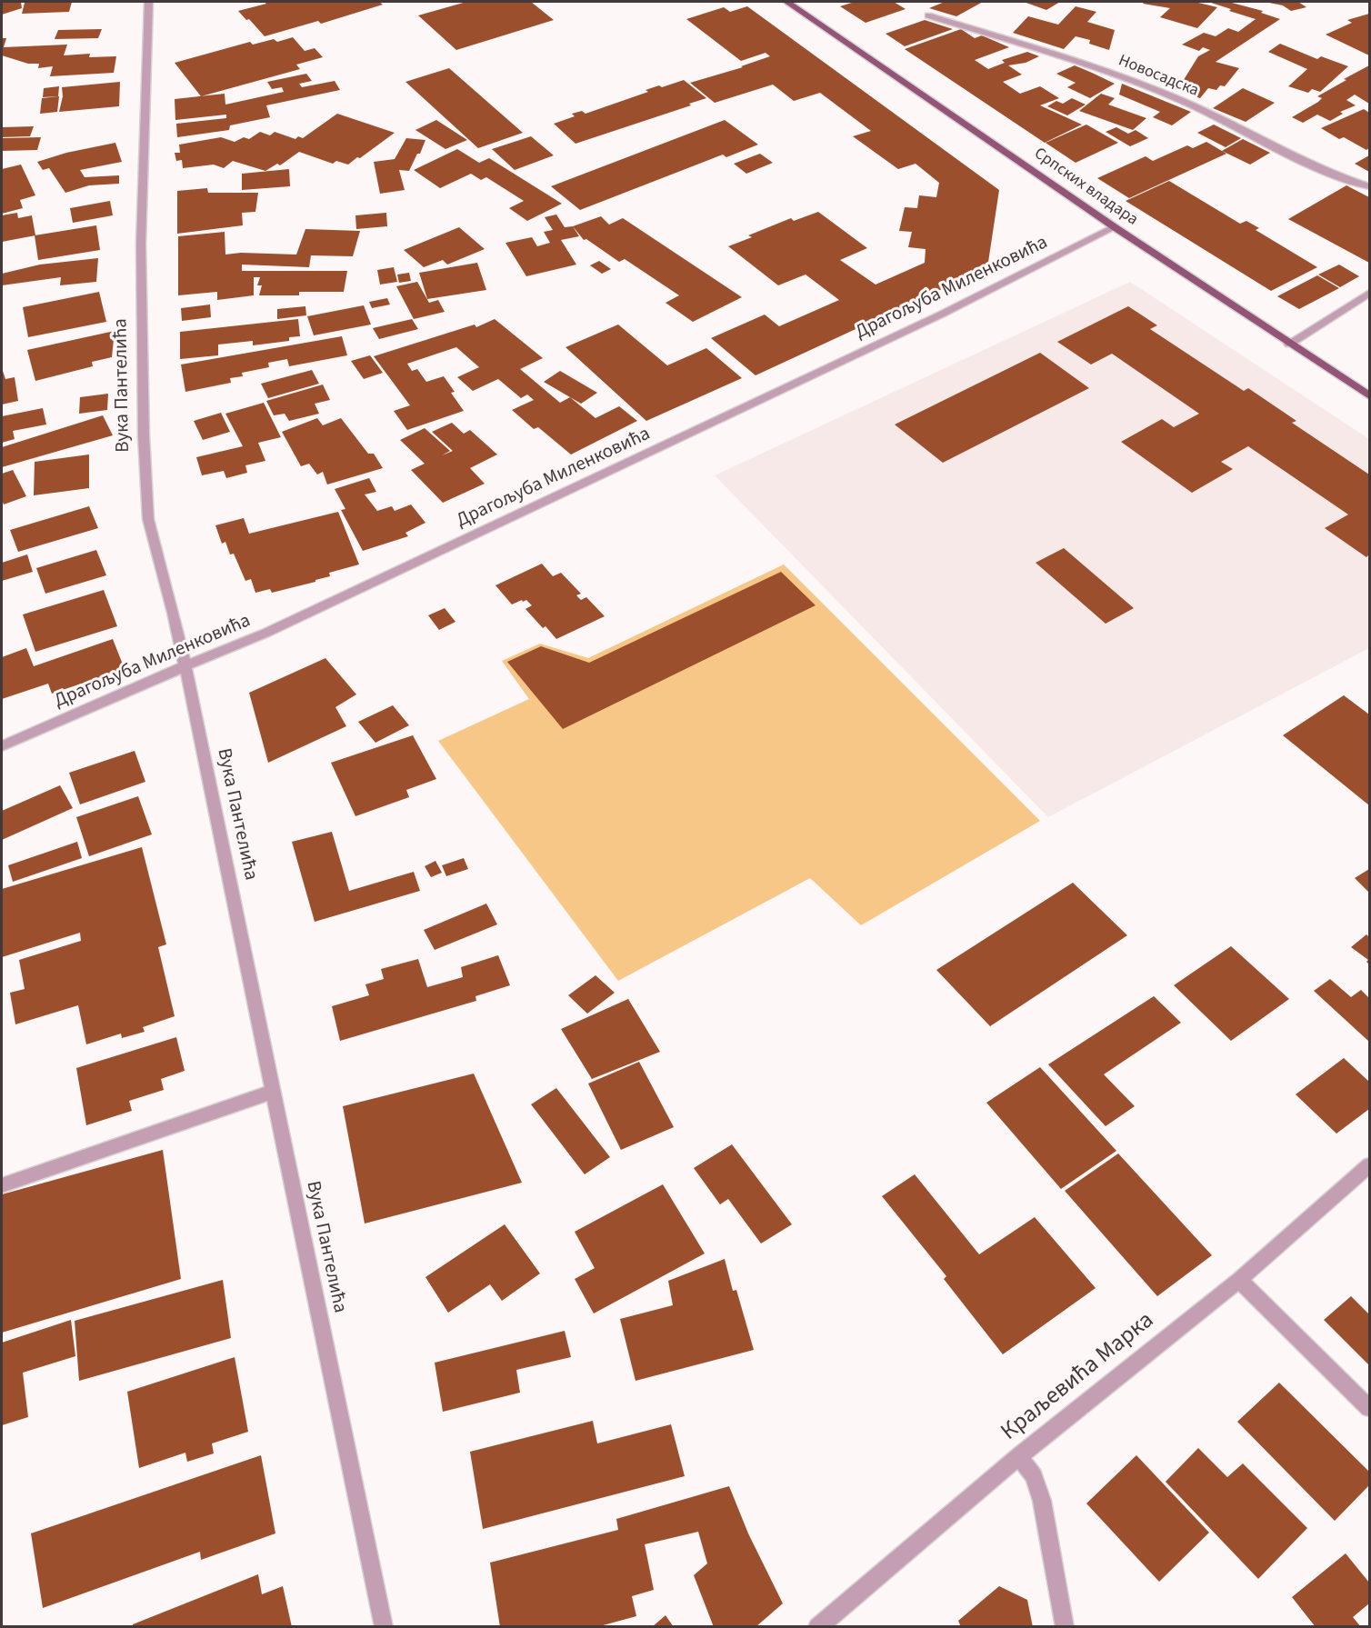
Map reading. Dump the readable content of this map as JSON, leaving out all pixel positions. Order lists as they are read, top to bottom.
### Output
{
  "streets": {
    "main road": ["Српских владара"],
    "street": [
      "Новосадска",
      "Драгољуба Миленковића",
      "Вука Пантелића",
      "Краљевића Марка"
    ]
  },
  "crossings": [
    ["Српских владара", "Драгољуба Миленковића"],
    ["Драгољуба Миленковића", "Вука Пантелића"]
  ]
}
